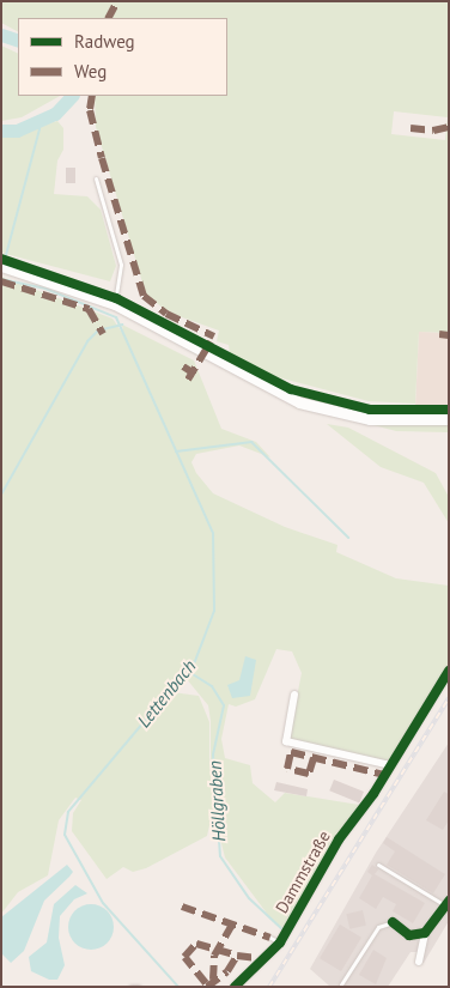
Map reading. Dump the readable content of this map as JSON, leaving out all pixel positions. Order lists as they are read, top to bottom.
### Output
{
  "streets": {
    "street": ["Dammstraße"]
  },
  "water": ["Lettenbach", "Höllgraben"],
  "legend": ["Radweg", "Weg"]
}
